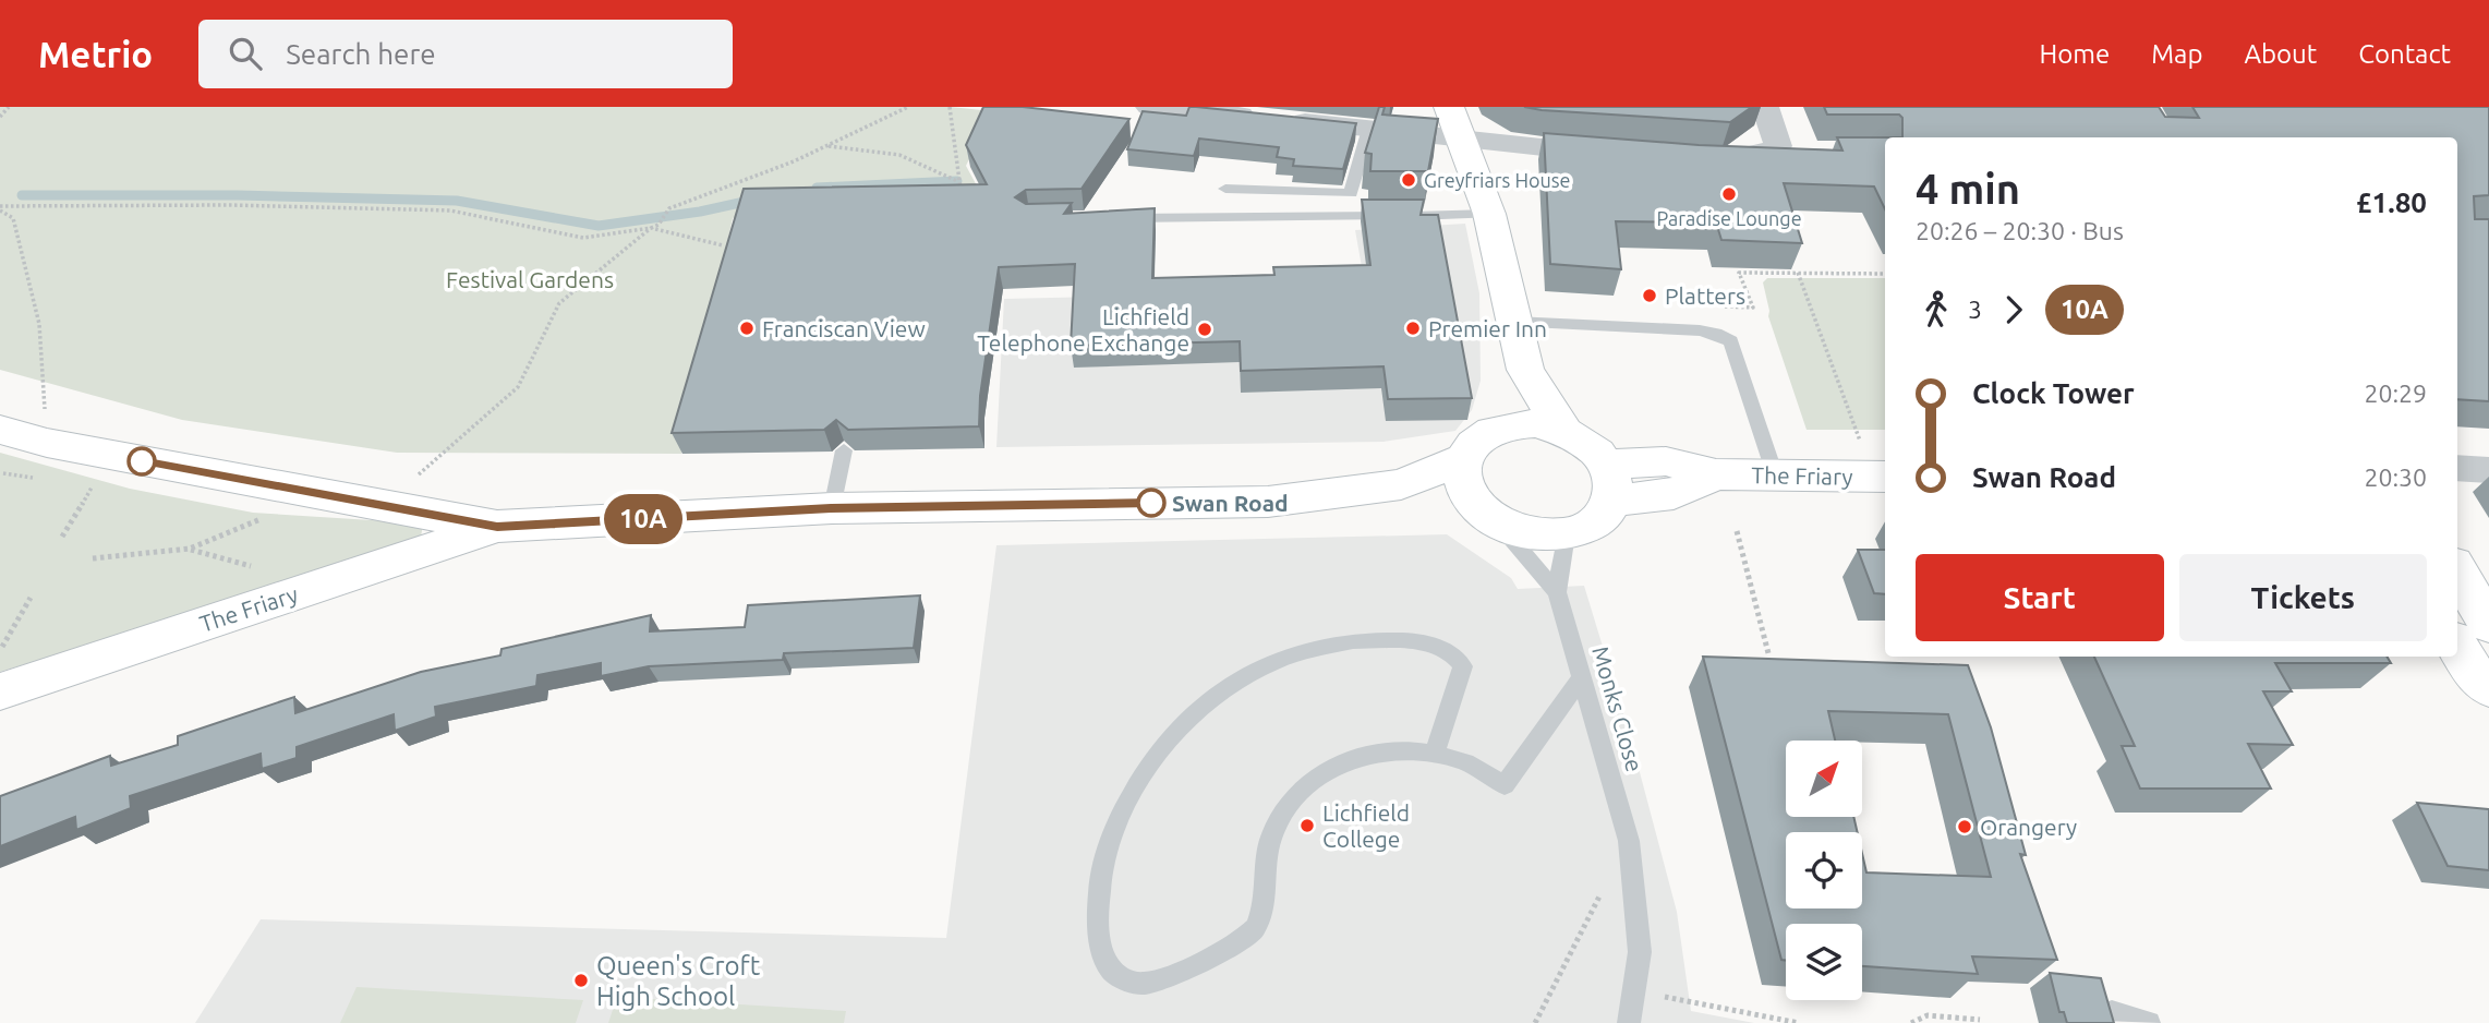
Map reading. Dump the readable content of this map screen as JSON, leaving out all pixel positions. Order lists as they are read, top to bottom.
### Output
{
  "streets": {
    "street": ["The Friary"],
    "lane": ["Monks Close"]
  },
  "parks": ["Festival Gardens"],
  "places": [
    "Greyfriars House",
    "Paradise Lounge",
    "Platters",
    "Franciscan View",
    "Premier Inn",
    "Lichfield Telephone Exchange",
    "Swan Road",
    "Lichfield College",
    "Orangery",
    "Queen's Croft High School"
  ],
  "lines": ["bus line 10A"],
  "north": "top right",
  "page": {
    "header": "Metrio",
    "search": "Search here",
    "nav": [
      "Home",
      "Map",
      "About",
      "Contact"
    ],
    "on_map": "10A",
    "heading": ["4 min", "20:26 – 20:30 · Bus", "£1.80"],
    "legs": ["3", "10A"],
    "list": [
      {
        "name": "Clock Tower",
        "value": "20:29"
      },
      {
        "name": "Swan Road",
        "value": "20:30"
      }
    ],
    "buttons": ["Start", "Tickets"]
  }
}
